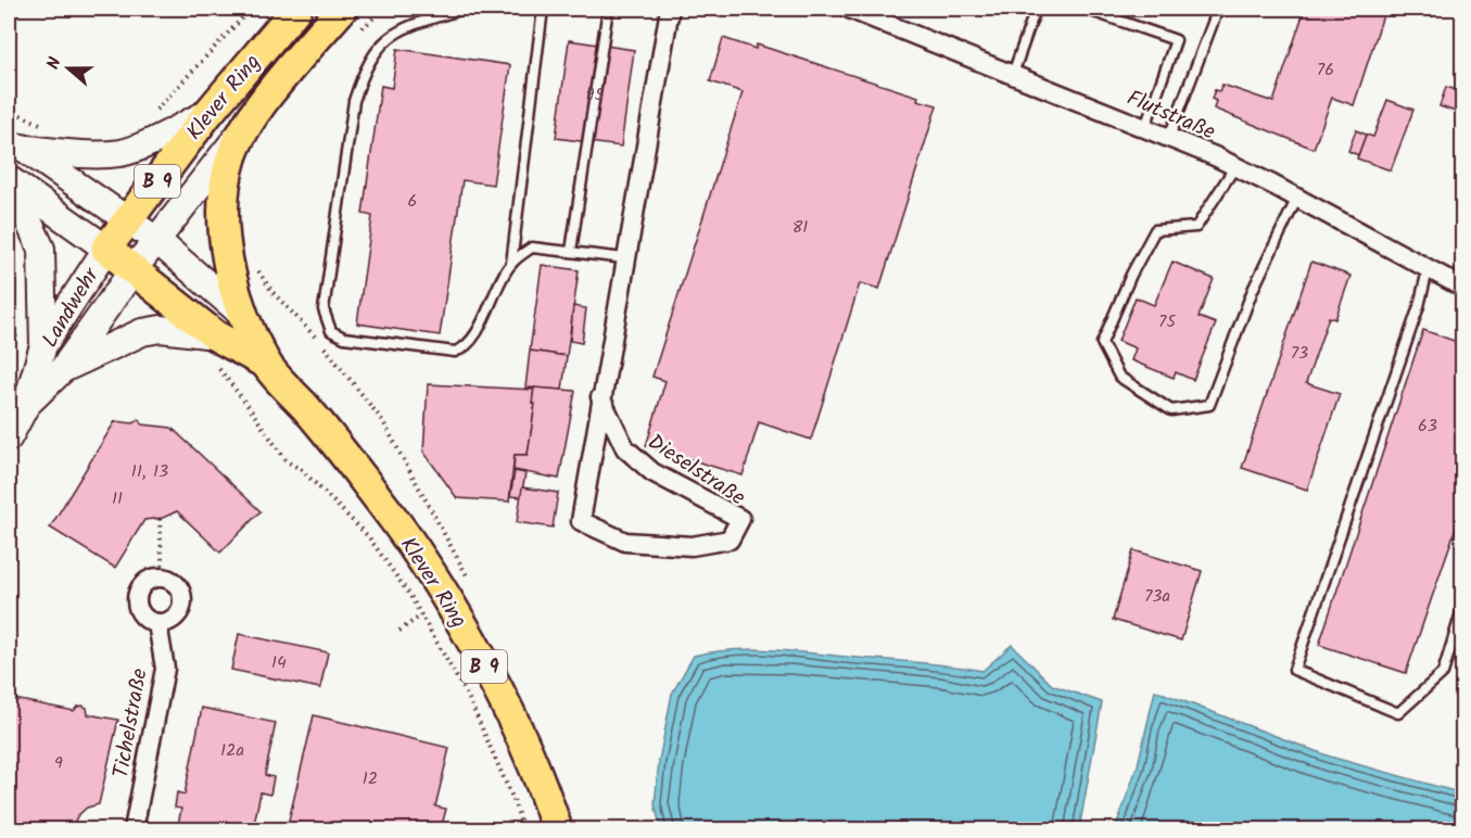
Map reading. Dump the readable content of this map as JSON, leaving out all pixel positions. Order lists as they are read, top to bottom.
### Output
{
  "streets": {
    "main road": ["Klever Ring", "B 9", "Landwehr"],
    "street": ["Flutstraße", "Dieselstraße", "Tichelstraße"]
  },
  "crossings": [
    ["Klever Ring", "Landwehr"]
  ],
  "house_numbers": [
    "76",
    "95",
    "6",
    "81",
    "75",
    "73",
    "63",
    "11, 13",
    "11",
    "73a",
    "14",
    "12a",
    "9",
    "12"
  ],
  "north": "left"
}
